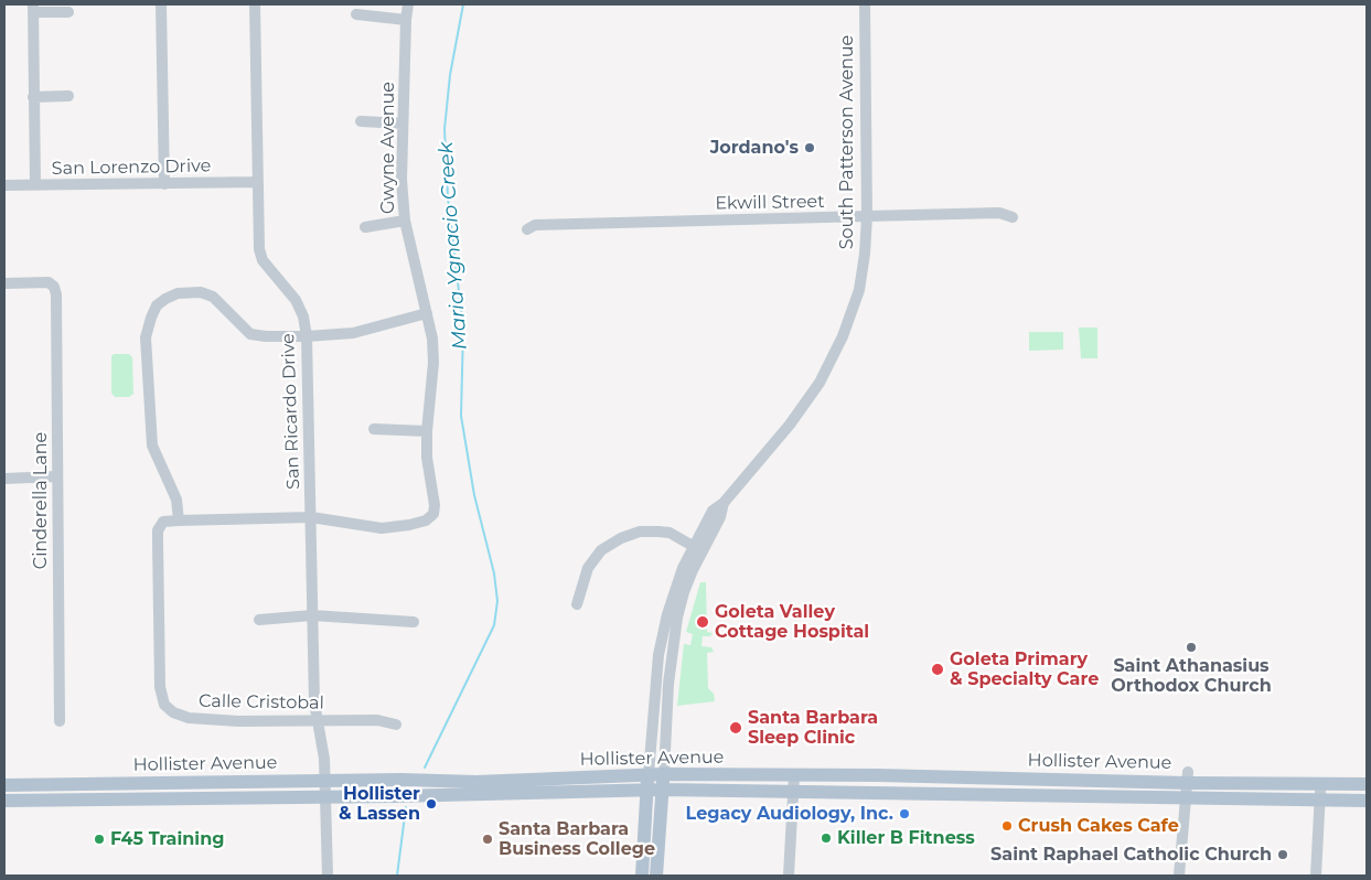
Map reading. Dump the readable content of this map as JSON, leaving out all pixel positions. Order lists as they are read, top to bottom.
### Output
{
  "streets": {
    "main road": ["South Patterson Avenue", "Hollister Avenue"],
    "street": [
      "Gwyne Avenue",
      "San Lorenzo Drive",
      "Ekwill Street",
      "San Ricardo Drive",
      "Cinderella Lane",
      "Calle Cristobal"
    ]
  },
  "crossings": [
    ["South Patterson Avenue", "Ekwill Street"],
    ["South Patterson Avenue", "Hollister Avenue"],
    ["Gwyne Avenue", "San Ricardo Drive"],
    ["San Lorenzo Drive", "San Ricardo Drive"],
    ["San Ricardo Drive", "Calle Cristobal"],
    ["San Ricardo Drive", "Hollister Avenue"]
  ],
  "water": ["Maria Ygnacio Creek"],
  "places": [
    "Jordano's",
    "Goleta Valley Cottage Hospital",
    "Saint Athanasius Orthodox Church",
    "Goleta Primary & Specialty Care",
    "Santa Barbara Sleep Clinic",
    "Hollister & Lassen",
    "Legacy Audiology, Inc.",
    "Crush Cakes Cafe",
    "Killer B Fitness",
    "F45 Training",
    "Santa Barbara Business College",
    "Saint Raphael Catholic Church"
  ]
}
